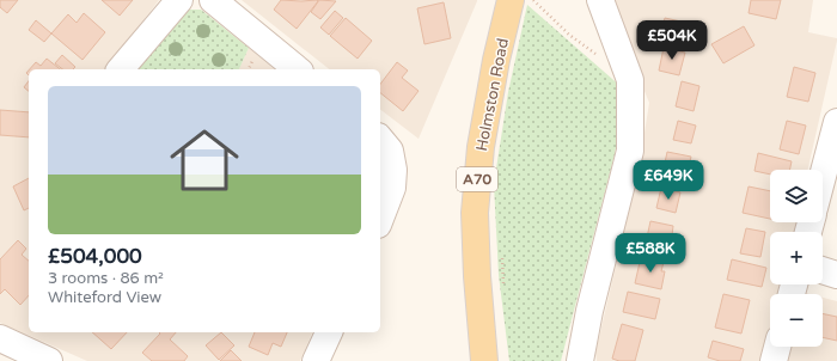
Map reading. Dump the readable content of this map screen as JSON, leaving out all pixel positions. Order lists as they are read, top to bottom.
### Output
{
  "streets": {
    "main road": ["Holmston Road", "A70"]
  },
  "page": {
    "price": ["£504K", "£649K", "£588K"],
    "list": [
      {
        "name": "£504,000",
        "note": "3 rooms · 86 m² · Whiteford View"
      }
    ],
    "map_buttons": ["+", "−"]
  }
}
